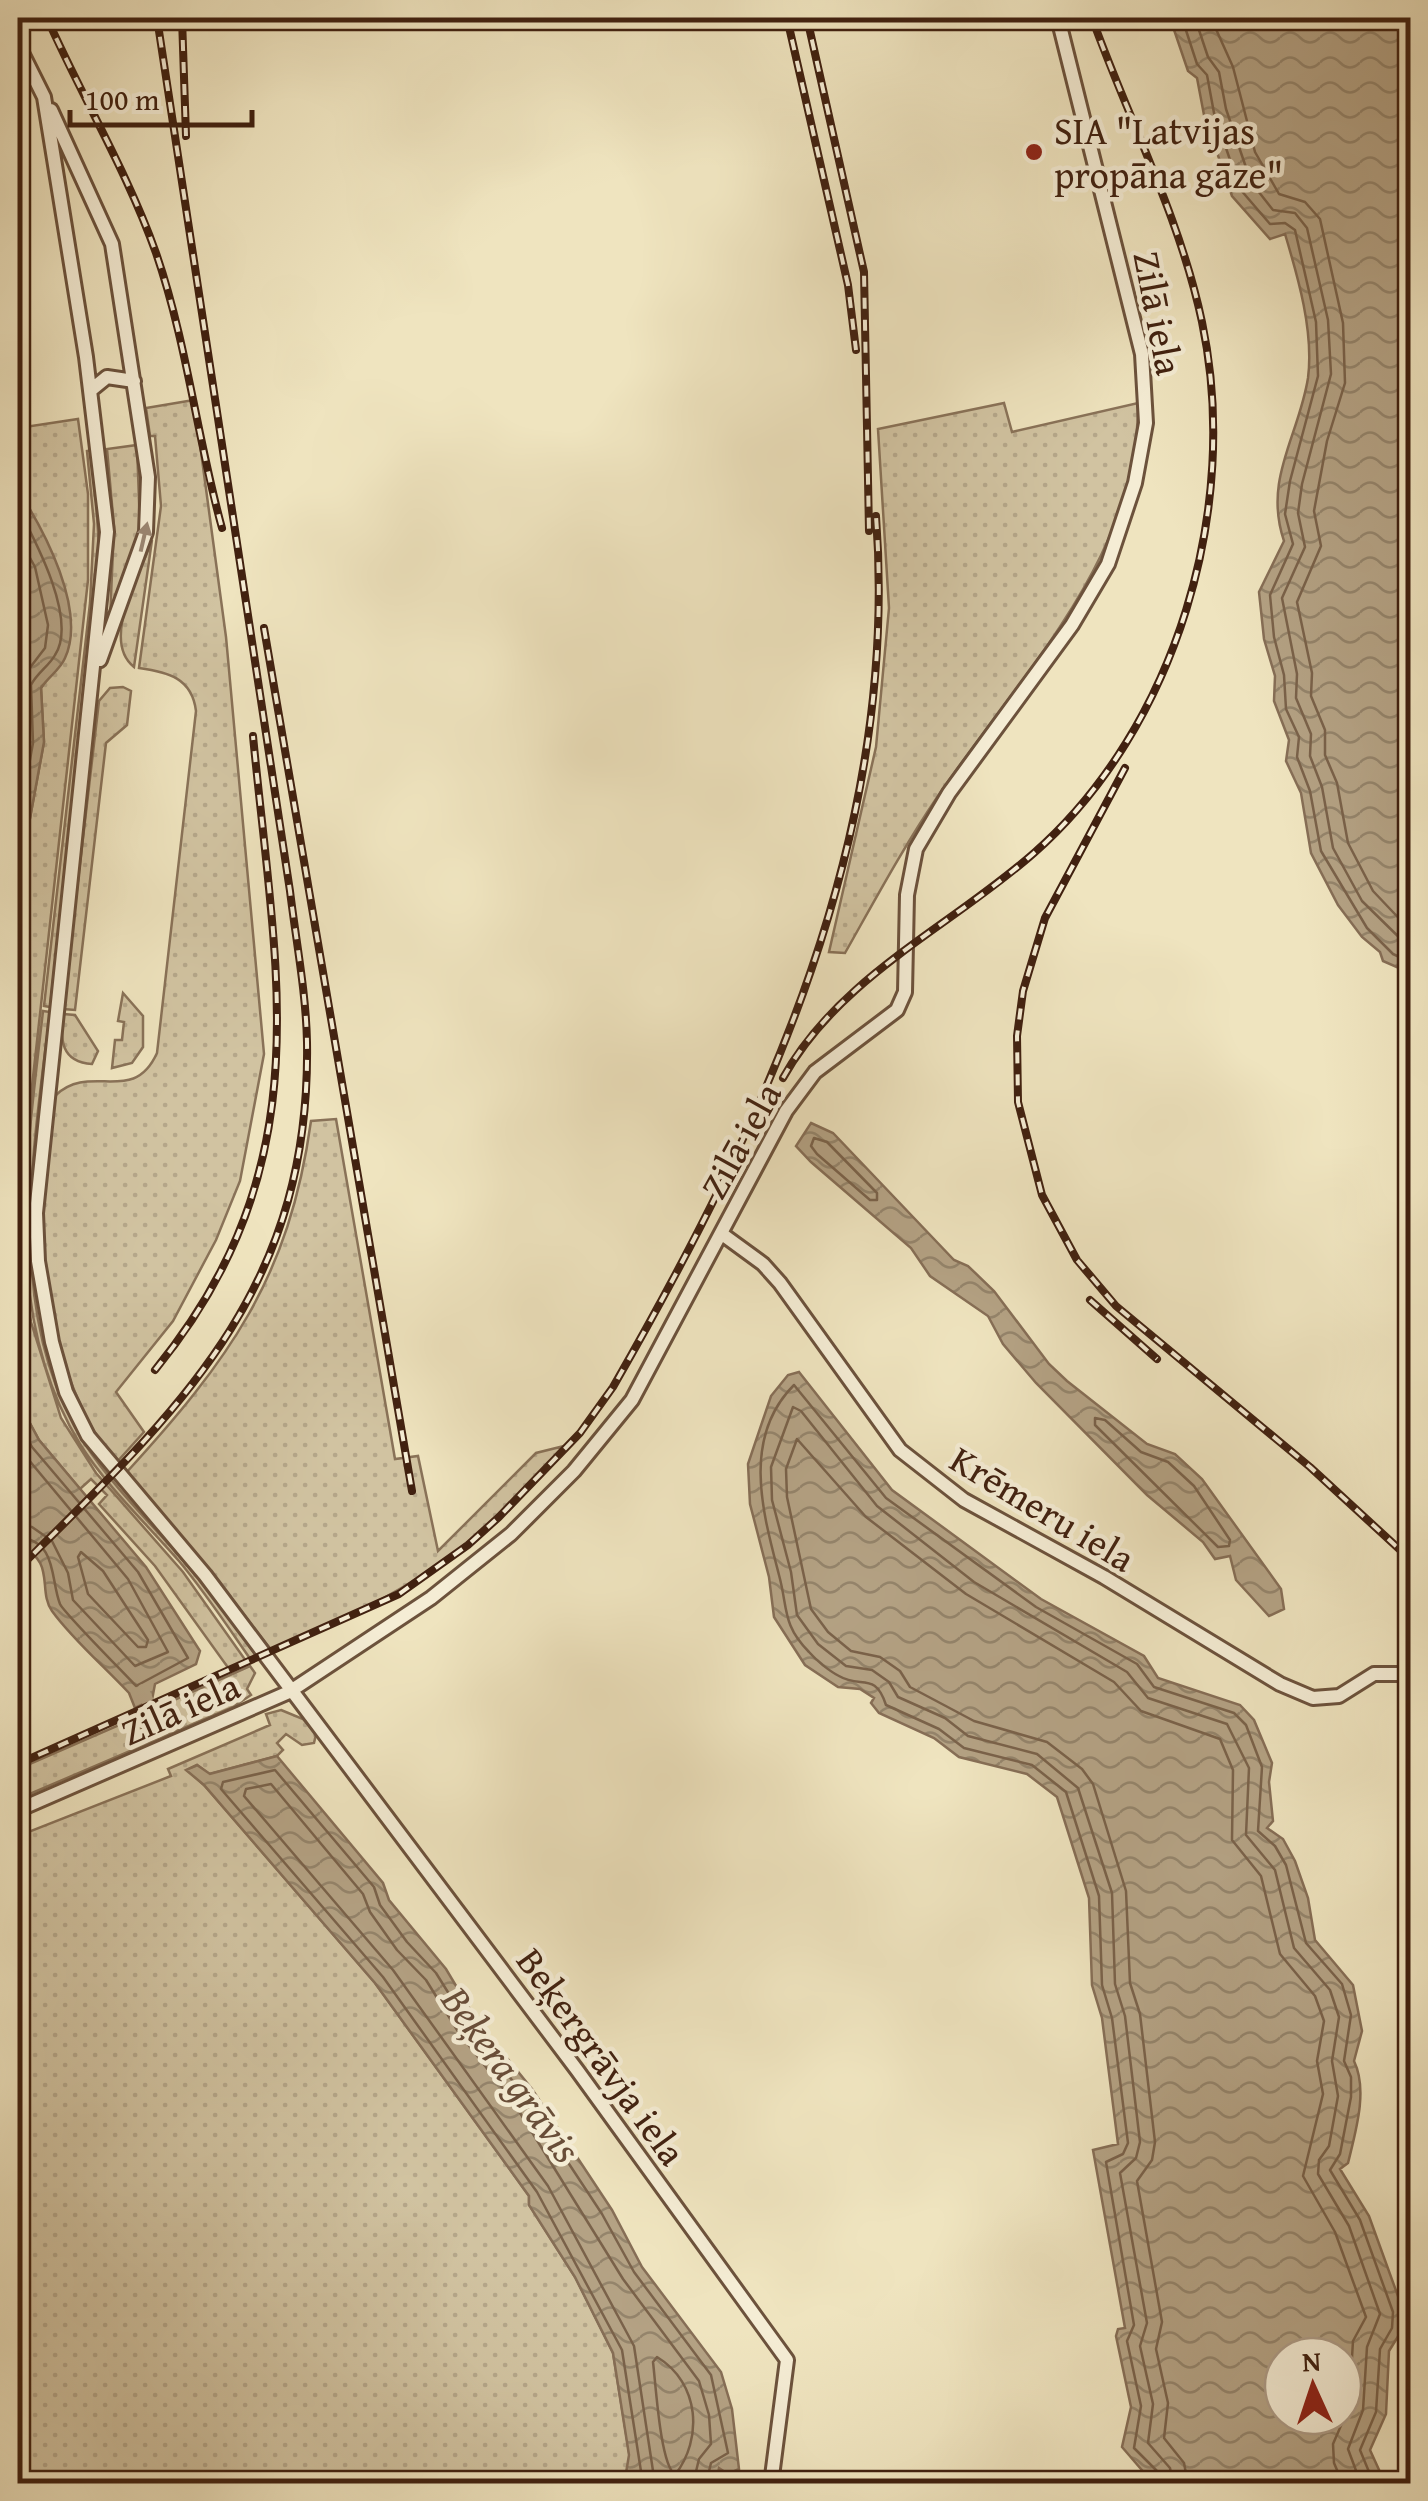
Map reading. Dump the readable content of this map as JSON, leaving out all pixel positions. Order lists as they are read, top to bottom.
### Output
{
  "streets": {
    "street": ["Zilā iela", "Krēmeru iela", "Beķergrāvja iela"]
  },
  "crossings": [
    ["Zilā iela", "Krēmeru iela"],
    ["Zilā iela", "Beķergrāvja iela"]
  ],
  "water": ["Beķera grāvis"],
  "places": ["SIA \"Latvijas propāna gāze\""],
  "scale_bar": "100 m",
  "north": "top"
}
